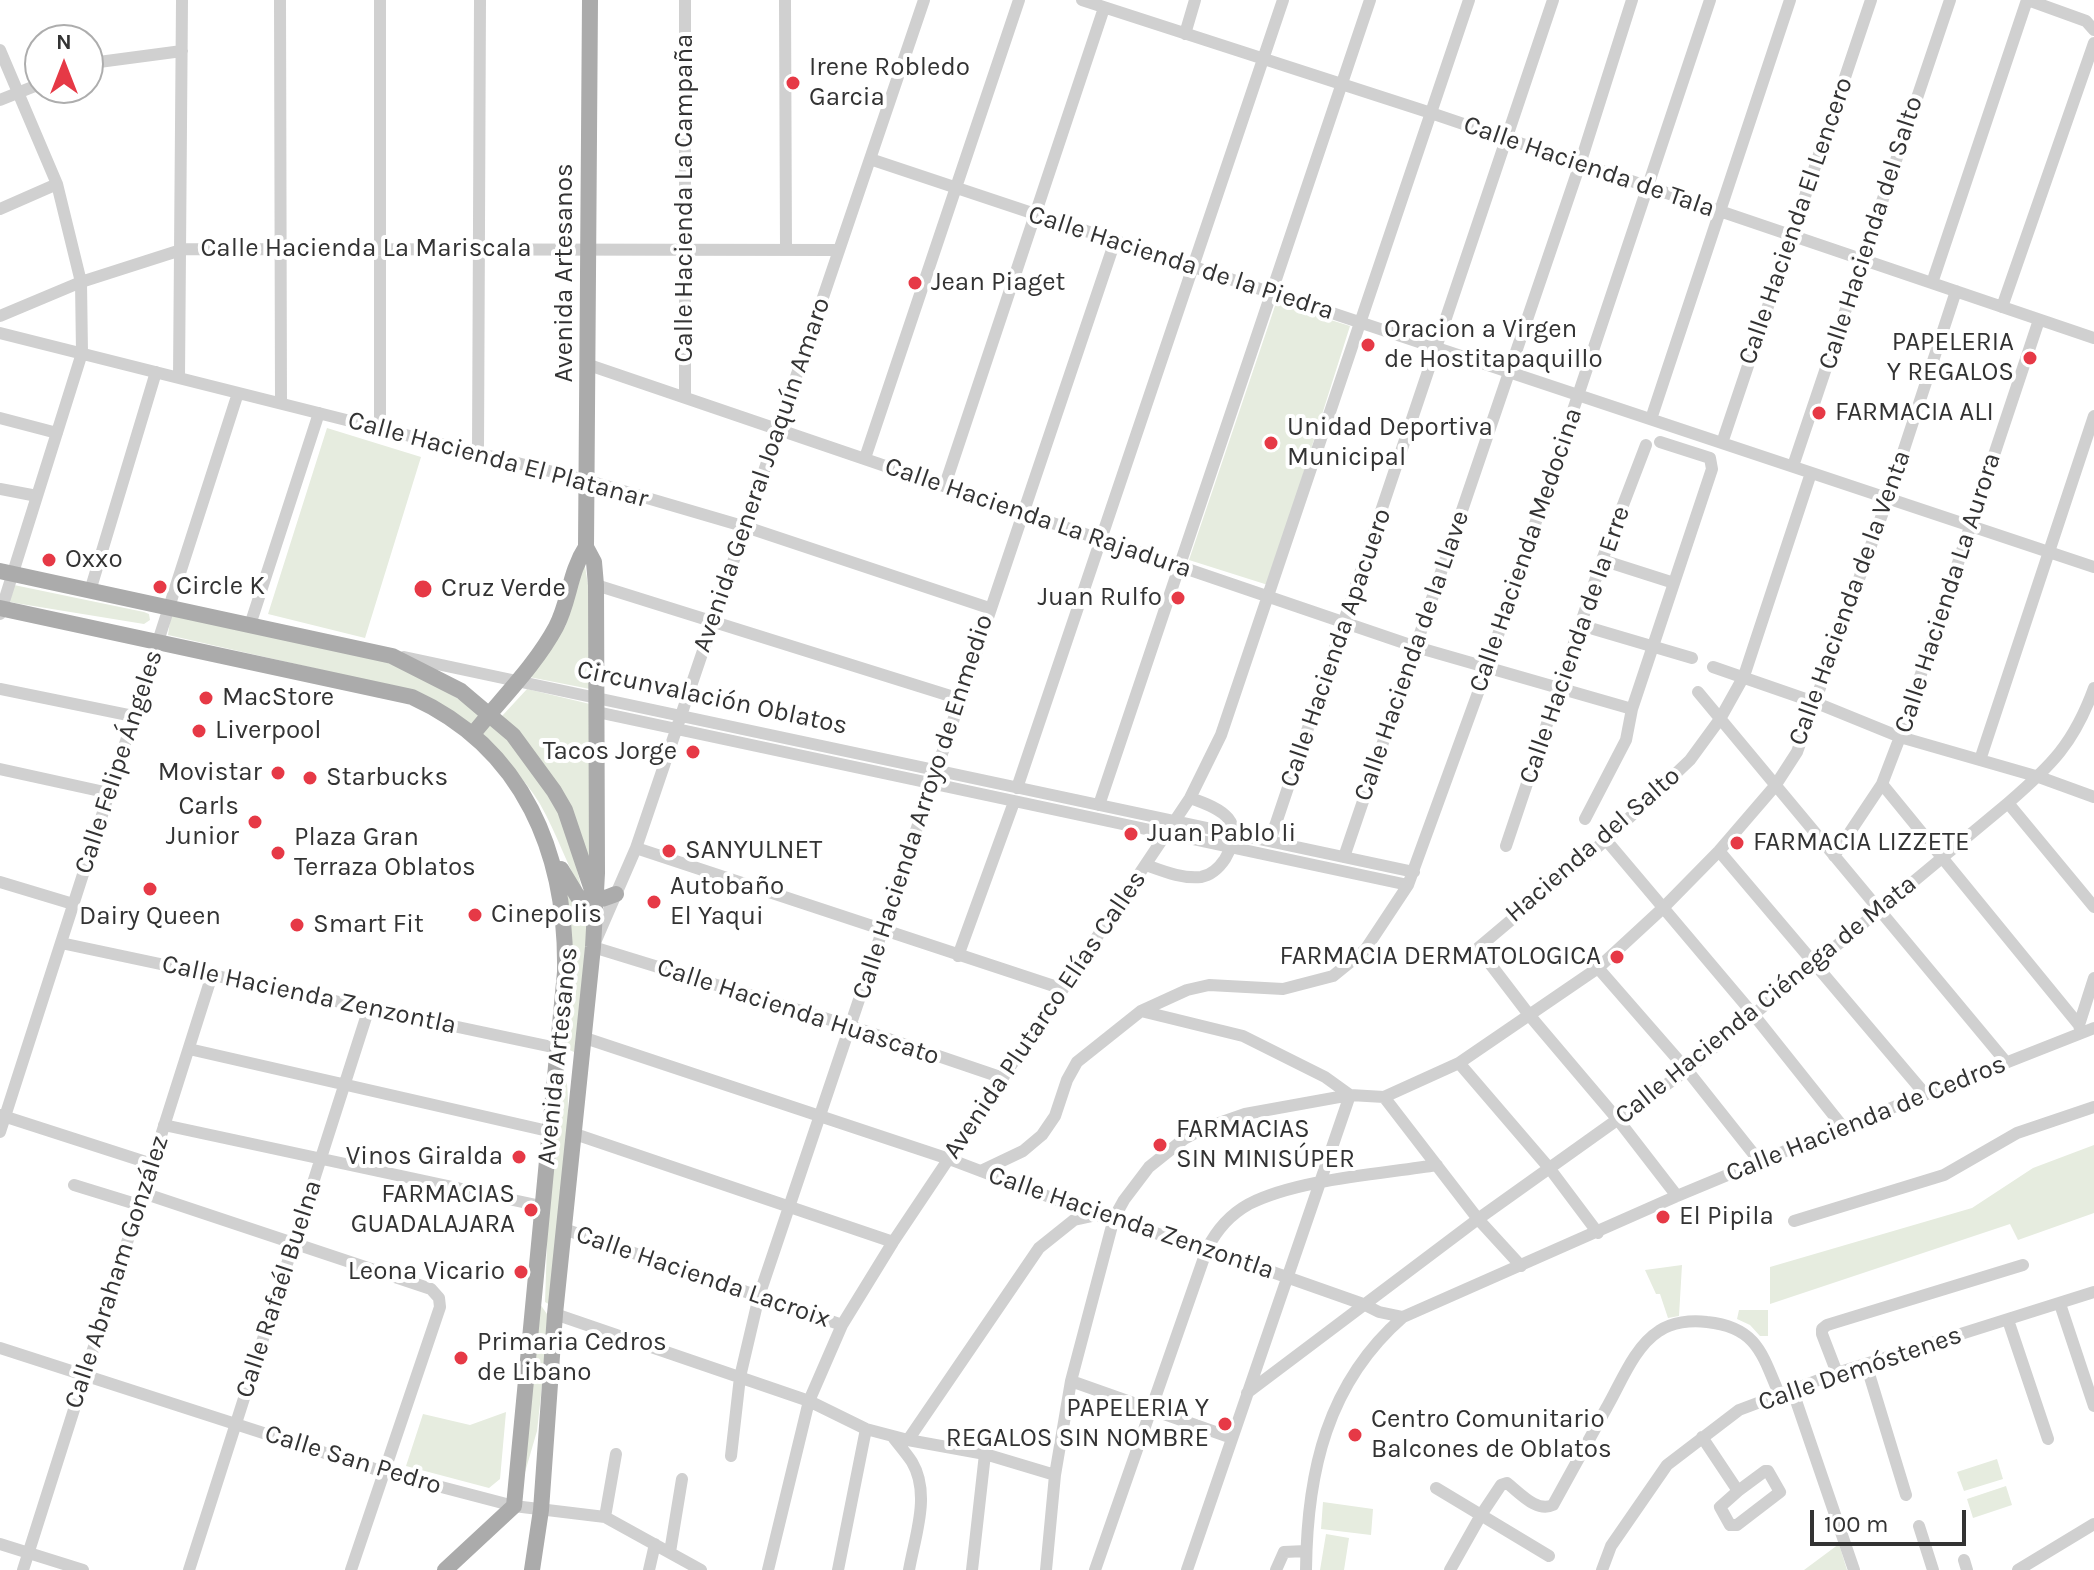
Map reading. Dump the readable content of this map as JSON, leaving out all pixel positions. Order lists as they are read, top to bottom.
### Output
{
  "streets": {
    "main road": ["Avenida Artesanos", "Circunvalación Oblatos"],
    "street": [
      "Calle Hacienda de Tala",
      "Calle Hacienda La Campaña",
      "Calle Hacienda El Lencero",
      "Calle Hacienda del Salto",
      "Calle Hacienda La Mariscala",
      "Calle Hacienda de la Piedra",
      "Calle Hacienda El Platanar",
      "Avenida General Joaquín Amaro",
      "Calle Hacienda La Rajadura",
      "Calle Hacienda Medocina",
      "Calle Hacienda La Aurora",
      "Calle Hacienda de la Venta",
      "Calle Hacienda de la Erre",
      "Calle Hacienda Apacuero",
      "Calle Hacienda de la Llave",
      "Calle Felipe Ángeles",
      "Calle Hacienda Arroyo de Enmedio",
      "Hacienda del Salto",
      "Calle Hacienda Zenzontla",
      "Calle Hacienda Ciénega de Mata",
      "Calle Hacienda Huascato",
      "Avenida Plutarco Elías Calles",
      "Calle Hacienda de Cedros",
      "Calle Abraham González",
      "Calle Hacienda Lacroix",
      "Calle Rafaél Buelna",
      "Calle Demóstenes",
      "Calle San Pedro"
    ]
  },
  "crossings": [
    ["Calle Hacienda de Tala", "Calle Hacienda El Lencero"],
    ["Calle Hacienda de Tala", "Calle Hacienda del Salto"],
    ["Calle Hacienda de Tala", "Calle Hacienda Medocina"],
    ["Calle Hacienda de Tala", "Calle Hacienda La Aurora"],
    ["Calle Hacienda de Tala", "Calle Hacienda de la Venta"],
    ["Calle Hacienda de Tala", "Calle Hacienda Apacuero"],
    ["Calle Hacienda de Tala", "Calle Hacienda de la Llave"],
    ["Calle Hacienda de Tala", "Avenida Plutarco Elías Calles"],
    ["Calle Hacienda La Campaña", "Calle Hacienda La Mariscala"],
    ["Calle Hacienda La Campaña", "Calle Hacienda La Rajadura"],
    ["Calle Hacienda El Lencero", "Calle Hacienda de la Piedra"],
    ["Calle Hacienda del Salto", "Calle Hacienda de la Piedra"],
    ["Calle Hacienda La Mariscala", "Avenida Artesanos"],
    ["Calle Hacienda La Mariscala", "Avenida General Joaquín Amaro"],
    ["Calle Hacienda de la Piedra", "Avenida General Joaquín Amaro"],
    ["Calle Hacienda de la Piedra", "Calle Hacienda Medocina"],
    ["Calle Hacienda de la Piedra", "Calle Hacienda La Aurora"],
    ["Calle Hacienda de la Piedra", "Calle Hacienda de la Venta"],
    ["Calle Hacienda de la Piedra", "Calle Hacienda Apacuero"],
    ["Calle Hacienda de la Piedra", "Calle Hacienda de la Llave"],
    ["Calle Hacienda de la Piedra", "Calle Hacienda Arroyo de Enmedio"],
    ["Calle Hacienda de la Piedra", "Hacienda del Salto"],
    ["Calle Hacienda de la Piedra", "Avenida Plutarco Elías Calles"],
    ["Avenida Artesanos", "Calle Hacienda El Platanar"],
    ["Avenida Artesanos", "Avenida General Joaquín Amaro"],
    ["Avenida Artesanos", "Calle Hacienda La Rajadura"],
    ["Avenida Artesanos", "Circunvalación Oblatos"],
    ["Avenida Artesanos", "Calle Hacienda Zenzontla"],
    ["Avenida Artesanos", "Calle Hacienda Huascato"],
    ["Avenida Artesanos", "Calle Hacienda Lacroix"],
    ["Avenida Artesanos", "Calle San Pedro"],
    ["Calle Hacienda El Platanar", "Avenida General Joaquín Amaro"],
    ["Calle Hacienda El Platanar", "Calle Felipe Ángeles"],
    ["Calle Hacienda El Platanar", "Calle Hacienda Arroyo de Enmedio"],
    ["Avenida General Joaquín Amaro", "Calle Hacienda La Rajadura"],
    ["Avenida General Joaquín Amaro", "Circunvalación Oblatos"],
    ["Avenida General Joaquín Amaro", "Calle Hacienda Huascato"],
    ["Calle Hacienda La Rajadura", "Calle Hacienda Medocina"],
    ["Calle Hacienda La Rajadura", "Calle Hacienda de la Erre"],
    ["Calle Hacienda La Rajadura", "Calle Hacienda Apacuero"],
    ["Calle Hacienda La Rajadura", "Calle Hacienda de la Llave"],
    ["Calle Hacienda La Rajadura", "Calle Hacienda Arroyo de Enmedio"],
    ["Calle Hacienda La Rajadura", "Avenida Plutarco Elías Calles"],
    ["Calle Hacienda Medocina", "Circunvalación Oblatos"],
    ["Calle Hacienda Medocina", "Calle Hacienda Zenzontla"],
    ["Calle Hacienda de la Venta", "Hacienda del Salto"],
    ["Calle Hacienda de la Venta", "Calle Hacienda Zenzontla"],
    ["Calle Hacienda Apacuero", "Circunvalación Oblatos"],
    ["Calle Hacienda de la Llave", "Circunvalación Oblatos"],
    ["Circunvalación Oblatos", "Calle Felipe Ángeles"],
    ["Circunvalación Oblatos", "Calle Hacienda Arroyo de Enmedio"],
    ["Circunvalación Oblatos", "Avenida Plutarco Elías Calles"],
    ["Calle Felipe Ángeles", "Calle Hacienda Zenzontla"],
    ["Calle Hacienda Arroyo de Enmedio", "Calle Hacienda Zenzontla"],
    ["Calle Hacienda Arroyo de Enmedio", "Calle Hacienda Huascato"],
    ["Calle Hacienda Arroyo de Enmedio", "Calle Hacienda Lacroix"],
    ["Calle Hacienda Zenzontla", "Calle Hacienda Ciénega de Mata"],
    ["Calle Hacienda Zenzontla", "Avenida Plutarco Elías Calles"],
    ["Calle Hacienda Zenzontla", "Calle Hacienda de Cedros"],
    ["Calle Hacienda Zenzontla", "Calle Abraham González"],
    ["Calle Hacienda Zenzontla", "Calle Rafaél Buelna"],
    ["Calle Hacienda Huascato", "Avenida Plutarco Elías Calles"],
    ["Avenida Plutarco Elías Calles", "Calle Hacienda Lacroix"],
    ["Calle Abraham González", "Calle San Pedro"],
    ["Calle Rafaél Buelna", "Calle San Pedro"]
  ],
  "places": [
    "Irene Robledo Garcia",
    "Jean Piaget",
    "Oracion a Virgen de Hostitapaquillo",
    "PAPELERIA Y REGALOS",
    "FARMACIA ALI",
    "Unidad Deportiva Municipal",
    "Oxxo",
    "Circle K",
    "Cruz Verde",
    "Juan Rulfo",
    "MacStore",
    "Liverpool",
    "Tacos Jorge",
    "Movistar",
    "Starbucks",
    "Carls Junior",
    "Juan Pablo Ii",
    "FARMACIA LIZZETE",
    "SANYULNET",
    "Plaza Gran Terraza Oblatos",
    "Dairy Queen",
    "Autobaño El Yaqui",
    "Cinepolis",
    "Smart Fit",
    "FARMACIA DERMATOLOGICA",
    "FARMACIAS SIN MINISÚPER",
    "Vinos Giralda",
    "FARMACIAS GUADALAJARA",
    "El Pipila",
    "Leona Vicario",
    "Primaria Cedros de Libano",
    "PAPELERIA Y REGALOS SIN NOMBRE",
    "Centro Comunitario Balcones de Oblatos"
  ],
  "scale_bar": "100 m",
  "north": "top"
}
